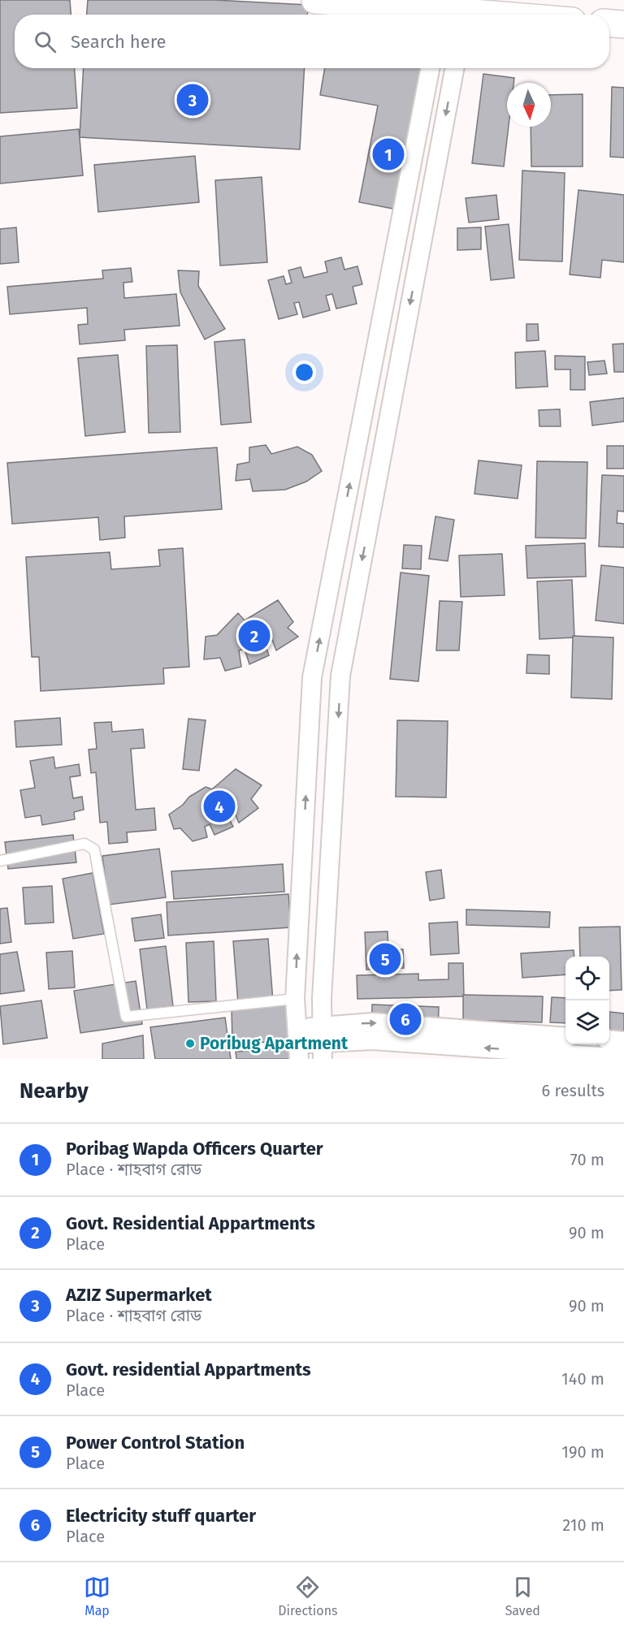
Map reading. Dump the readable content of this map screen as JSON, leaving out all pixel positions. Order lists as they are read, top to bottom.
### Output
{
  "places": ["Poribug Apartment"],
  "north": "bottom",
  "page": {
    "search": "Search here",
    "pins": [
      "3",
      "1",
      "2",
      "4",
      "5",
      "6"
    ],
    "heading": ["Nearby", "6 results"],
    "list": [
      {
        "mark": "1",
        "name": "Poribag Wapda Officers Quarter",
        "note": "Place · শাহবাগ রোড",
        "value": "70 m"
      },
      {
        "mark": "2",
        "name": "Govt. Residential Appartments",
        "note": "Place",
        "value": "90 m"
      },
      {
        "mark": "3",
        "name": "AZIZ Supermarket",
        "note": "Place · শাহবাগ রোড",
        "value": "90 m"
      },
      {
        "mark": "4",
        "name": "Govt. residential Appartments",
        "note": "Place",
        "value": "140 m"
      },
      {
        "mark": "5",
        "name": "Power Control Station",
        "note": "Place",
        "value": "190 m"
      },
      {
        "mark": "6",
        "name": "Electricity stuff quarter",
        "note": "Place",
        "value": "210 m"
      }
    ],
    "nav": ["Map", "Directions", "Saved"]
  }
}
